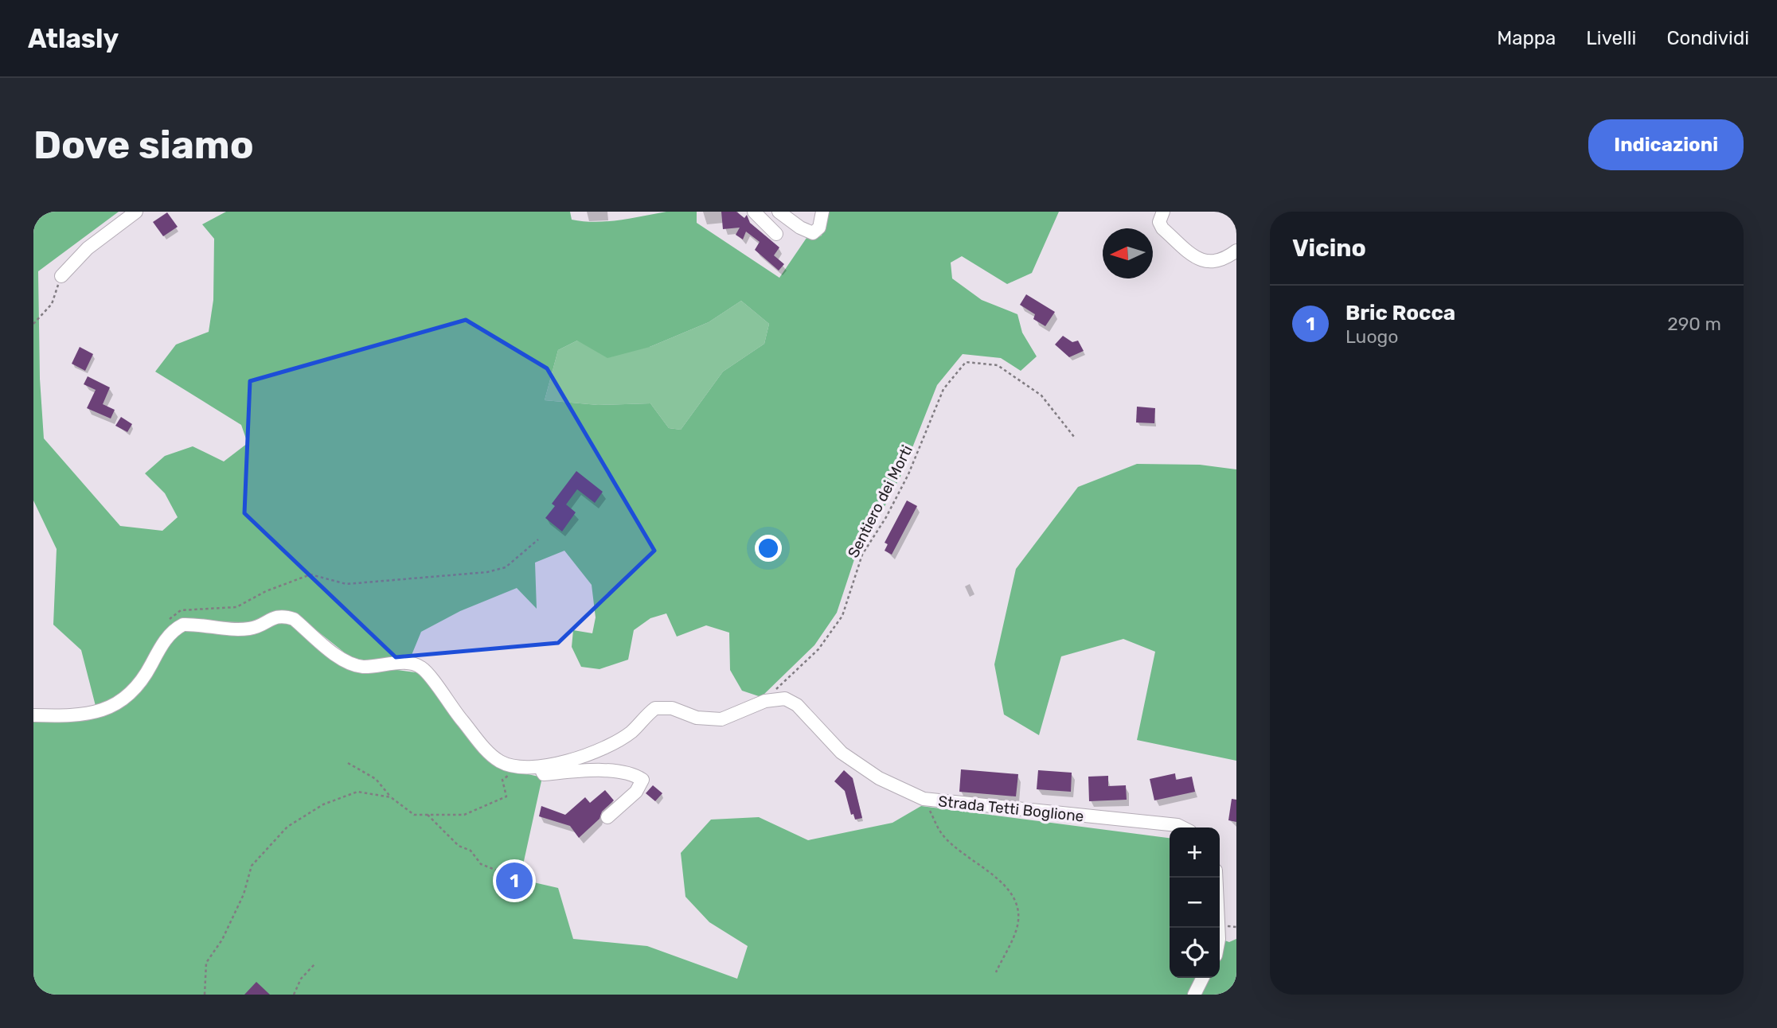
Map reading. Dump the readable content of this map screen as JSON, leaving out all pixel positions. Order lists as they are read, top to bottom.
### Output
{
  "streets": {
    "street": ["Strada Tetti Boglione"],
    "path": ["Sentiero dei Morti"]
  },
  "crossings": [
    ["Sentiero dei Morti", "Strada Tetti Boglione"]
  ],
  "north": "left",
  "page": {
    "header": "Atlasly",
    "nav": ["Mappa", "Livelli", "Condividi"],
    "buttons": "Indicazioni",
    "title": "Dove siamo",
    "heading": "Vicino",
    "list": [
      {
        "mark": "1",
        "name": "Bric Rocca",
        "note": "Luogo",
        "value": "290 m"
      }
    ],
    "map_buttons": ["+", "−"],
    "pins": "1"
  }
}
